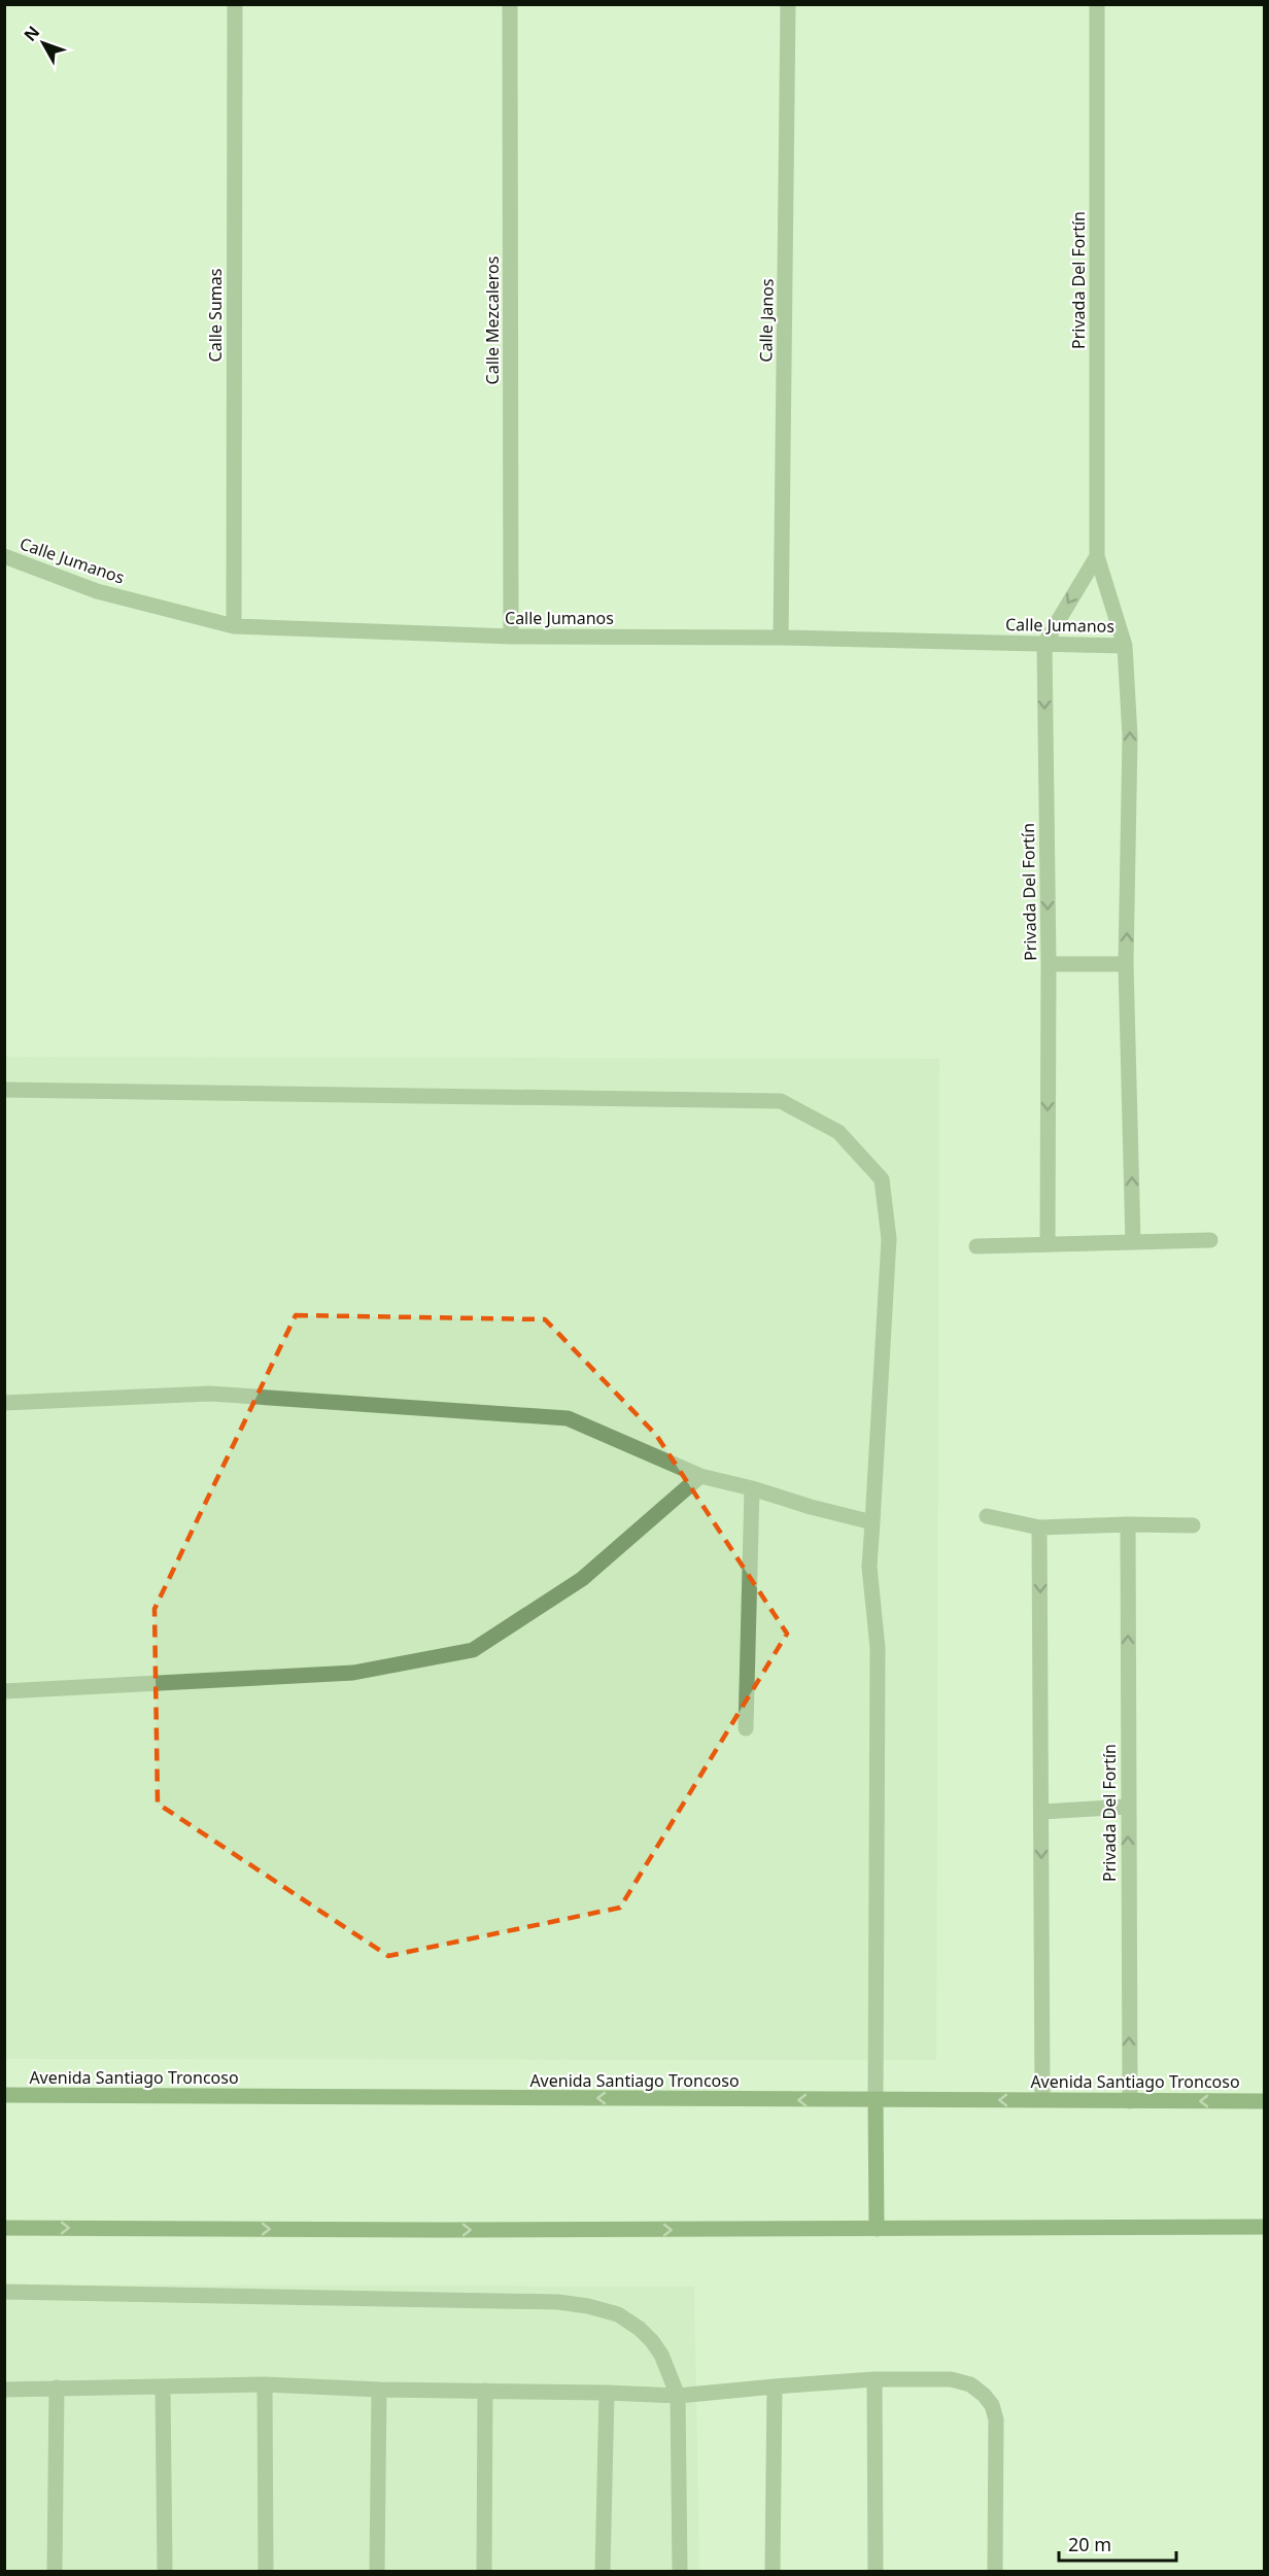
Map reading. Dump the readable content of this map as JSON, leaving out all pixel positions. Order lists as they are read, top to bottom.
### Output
{
  "streets": {
    "main road": ["Avenida Santiago Troncoso"],
    "street": [
      "Privada Del Fortín",
      "Calle Sumas",
      "Calle Mezcaleros",
      "Calle Janos",
      "Calle Jumanos"
    ]
  },
  "crossings": [
    ["Privada Del Fortín", "Calle Jumanos"],
    ["Privada Del Fortín", "Avenida Santiago Troncoso"],
    ["Calle Sumas", "Calle Jumanos"],
    ["Calle Mezcaleros", "Calle Jumanos"],
    ["Calle Janos", "Calle Jumanos"]
  ],
  "scale_bar": "20 m",
  "north": "top left"
}
